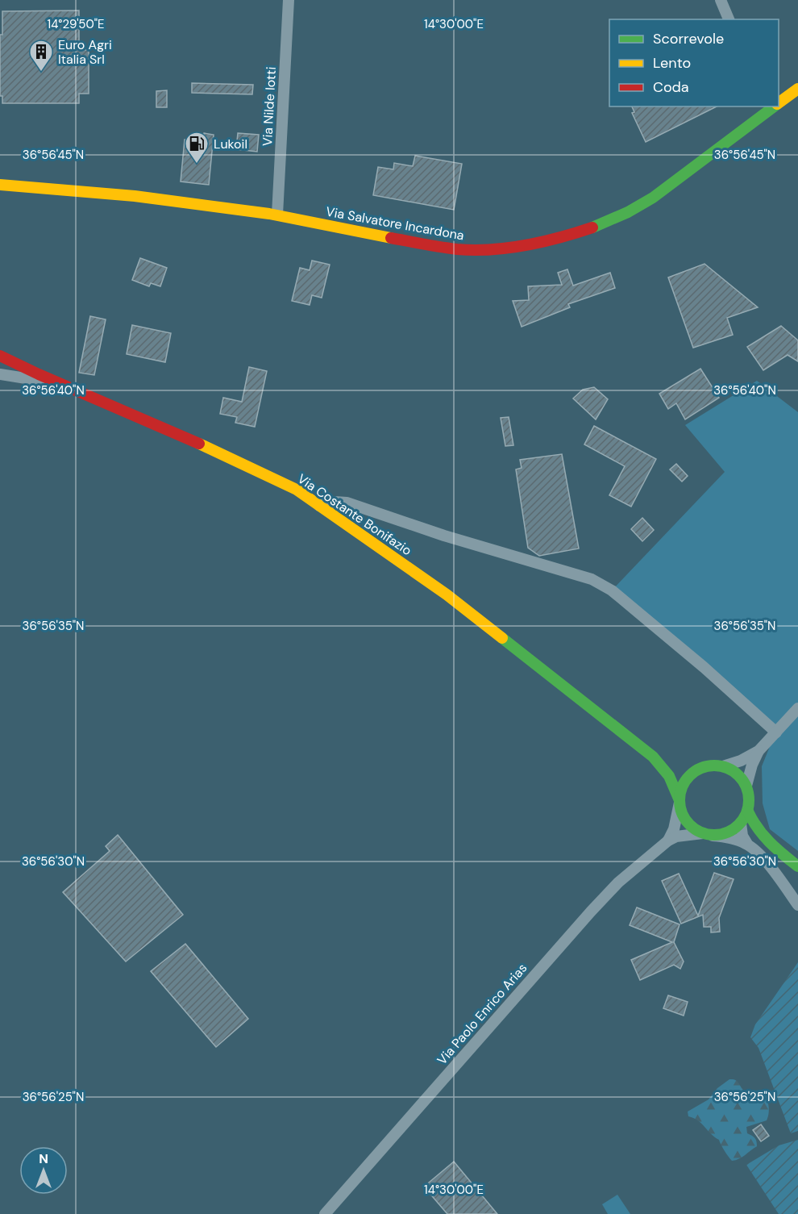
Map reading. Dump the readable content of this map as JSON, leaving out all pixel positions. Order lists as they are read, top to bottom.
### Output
{
  "streets": {
    "main road": ["Via Salvatore Incardona", "Via Costante Bonifazio"],
    "street": ["Via Nilde Iotti", "Via Paolo Enrico Arias"]
  },
  "crossings": [
    ["Via Nilde Iotti", "Via Salvatore Incardona"]
  ],
  "places": {
    "building": ["Euro Agri Italia Srl"],
    "fuel station": ["Lukoil"]
  },
  "legend": ["Scorrevole", "Lento", "Coda"],
  "north": "top",
  "coordinates": [
    "14°29'50\"E",
    "14°30'00\"E",
    "36°56'45\"N",
    "36°56'40\"N",
    "36°56'35\"N",
    "36°56'30\"N",
    "36°56'25\"N"
  ]
}
